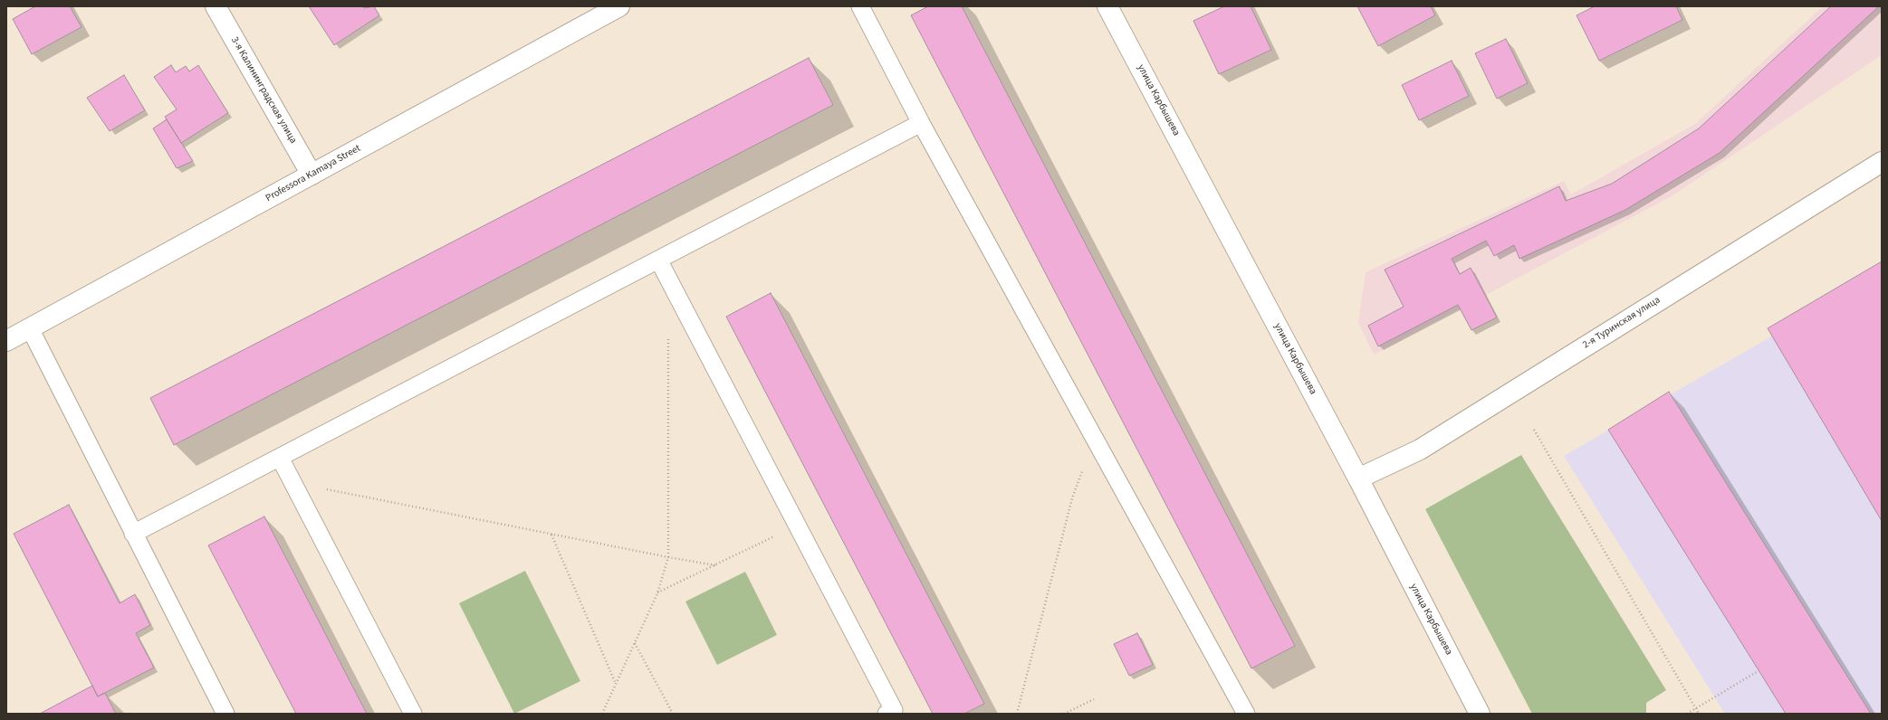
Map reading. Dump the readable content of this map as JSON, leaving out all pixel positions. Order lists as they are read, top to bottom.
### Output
{
  "streets": {
    "street": [
      "3-я Калининградская улица",
      "улица Карбышева",
      "Professora Kamaya Street",
      "2-я Туринская улица"
    ]
  },
  "crossings": [
    ["3-я Калининградская улица", "Professora Kamaya Street"],
    ["улица Карбышева", "2-я Туринская улица"]
  ]
}
